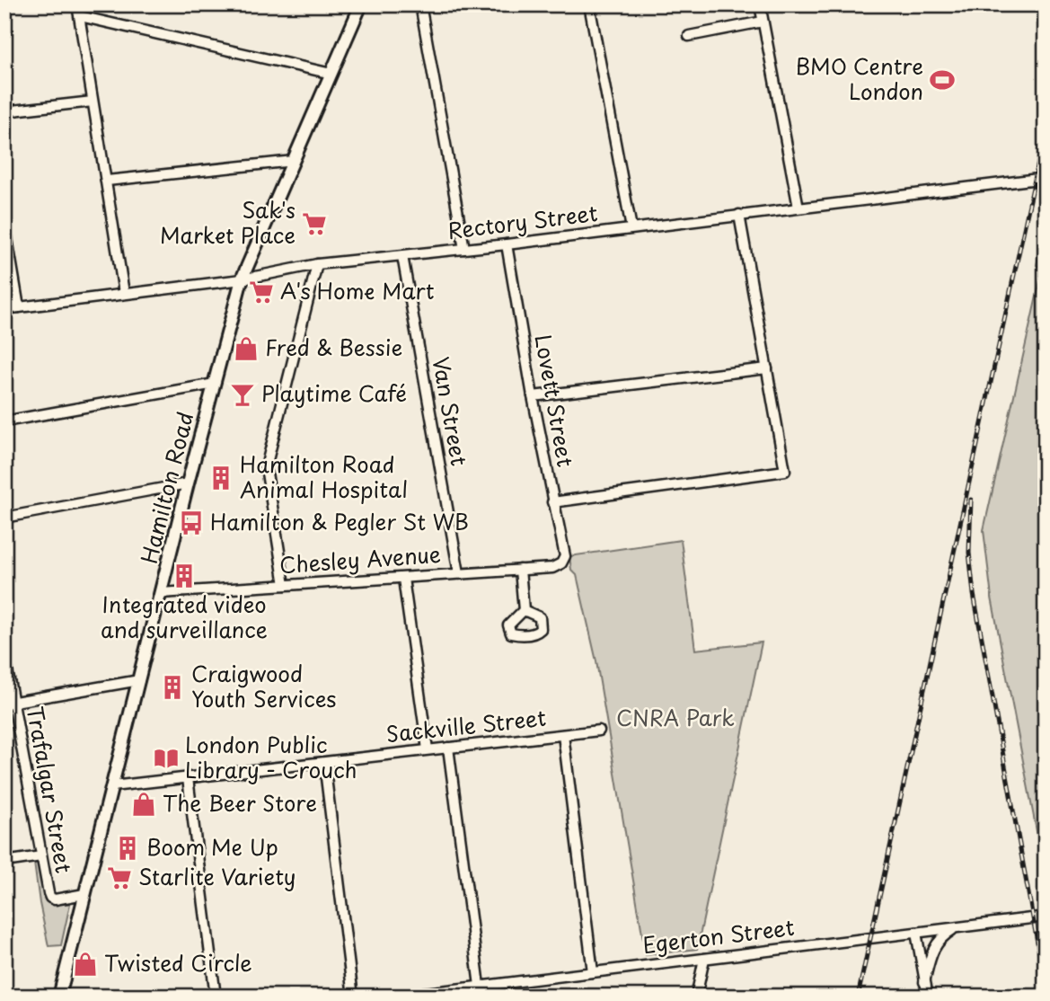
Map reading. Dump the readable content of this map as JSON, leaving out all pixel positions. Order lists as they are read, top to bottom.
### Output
{
  "streets": {
    "main road": ["Hamilton Road"],
    "street": [
      "Rectory Street",
      "Lovett Street",
      "Van Street",
      "Chesley Avenue",
      "Sackville Street",
      "Trafalgar Street",
      "Egerton Street"
    ]
  },
  "crossings": [
    ["Rectory Street", "Lovett Street"],
    ["Rectory Street", "Van Street"],
    ["Rectory Street", "Hamilton Road"],
    ["Lovett Street", "Chesley Avenue"],
    ["Van Street", "Chesley Avenue"],
    ["Hamilton Road", "Chesley Avenue"],
    ["Hamilton Road", "Sackville Street"],
    ["Hamilton Road", "Trafalgar Street"]
  ],
  "parks": ["CNRA Park"],
  "places": {
    "sports": ["BMO Centre London"],
    "supermarket": ["Sak's Market Place", "A's Home Mart", "Starlite Variety"],
    "shop": ["Fred & Bessie", "The Beer Store", "Twisted Circle"],
    "bar": ["Playtime Café"],
    "building": [
      "Hamilton Road Animal Hospital",
      "Integrated video and surveillance",
      "Craigwood Youth Services",
      "Boom Me Up"
    ],
    "bus stop": ["Hamilton & Pegler St WB"],
    "library": ["London Public Library - Crouch"]
  }
}
